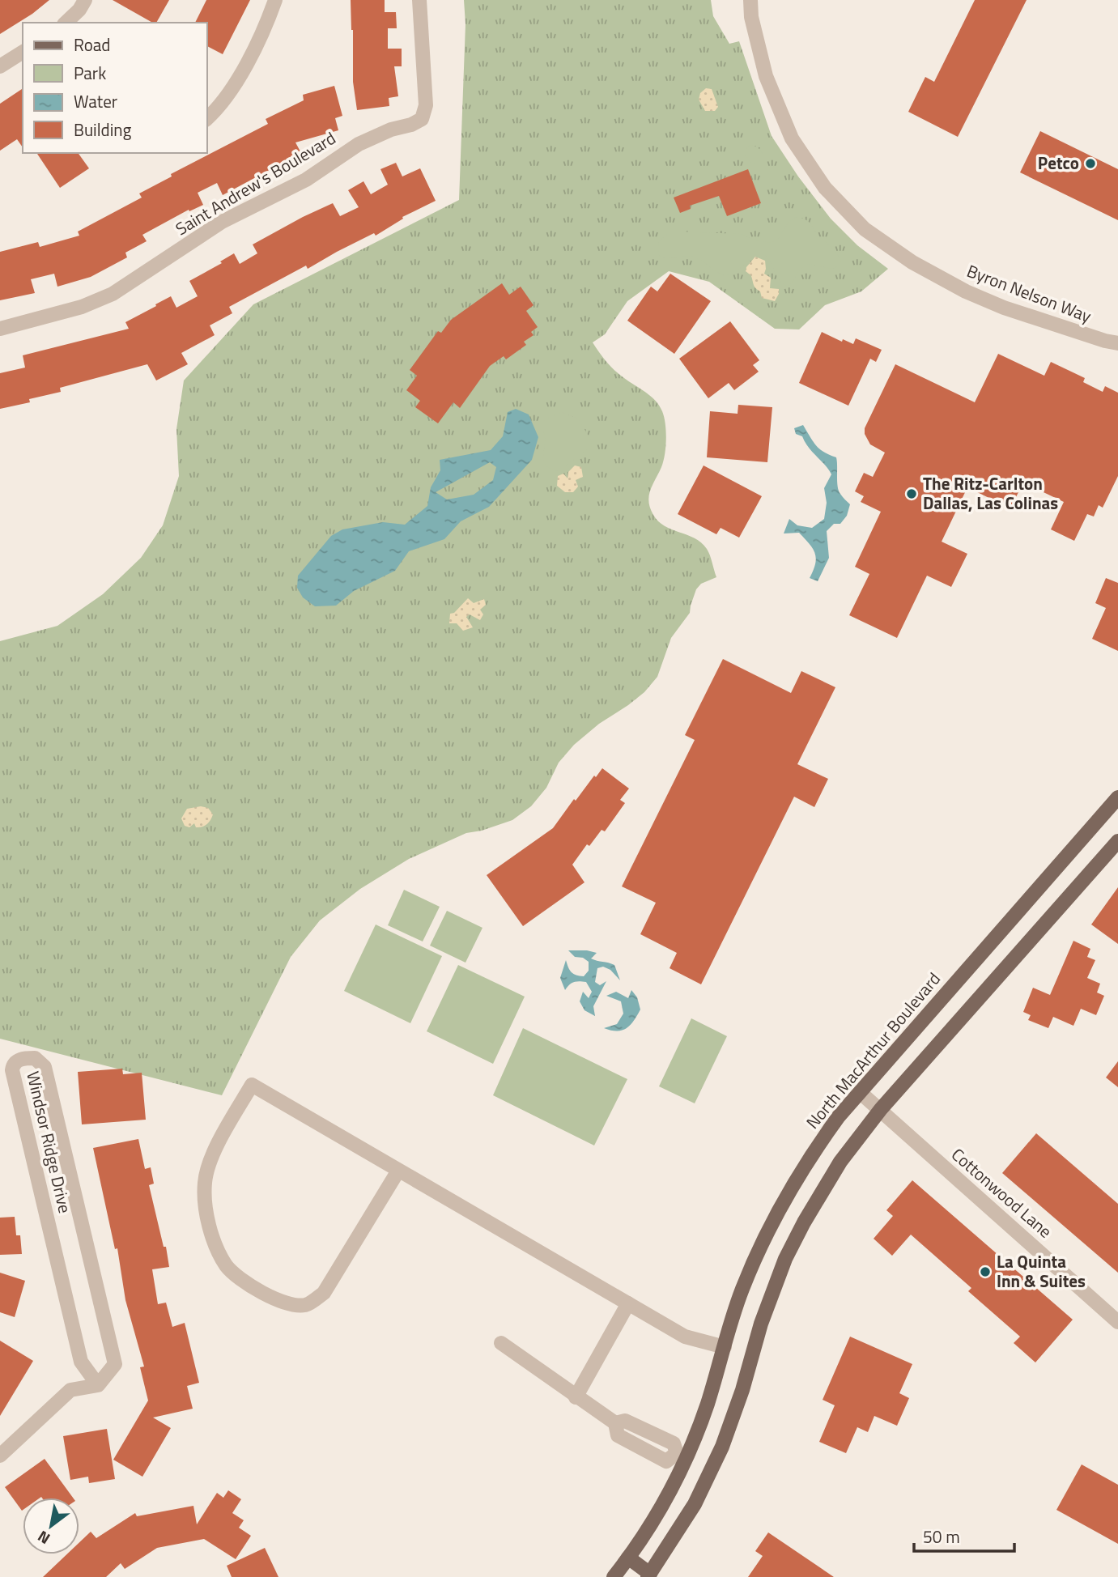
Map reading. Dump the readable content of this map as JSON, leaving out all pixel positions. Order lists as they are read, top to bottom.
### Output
{
  "streets": {
    "main road": ["North MacArthur Boulevard"],
    "street": [
      "Saint Andrew's Boulevard",
      "Byron Nelson Way",
      "Windsor Ridge Drive",
      "Cottonwood Lane"
    ]
  },
  "crossings": [
    ["North MacArthur Boulevard", "Cottonwood Lane"]
  ],
  "places": ["Petco", "The Ritz-Carlton Dallas, Las Colinas", "La Quinta Inn & Suites"],
  "legend": [
    "Road",
    "Park",
    "Water",
    "Building"
  ],
  "scale_bar": "50 m",
  "north": "bottom left"
}
